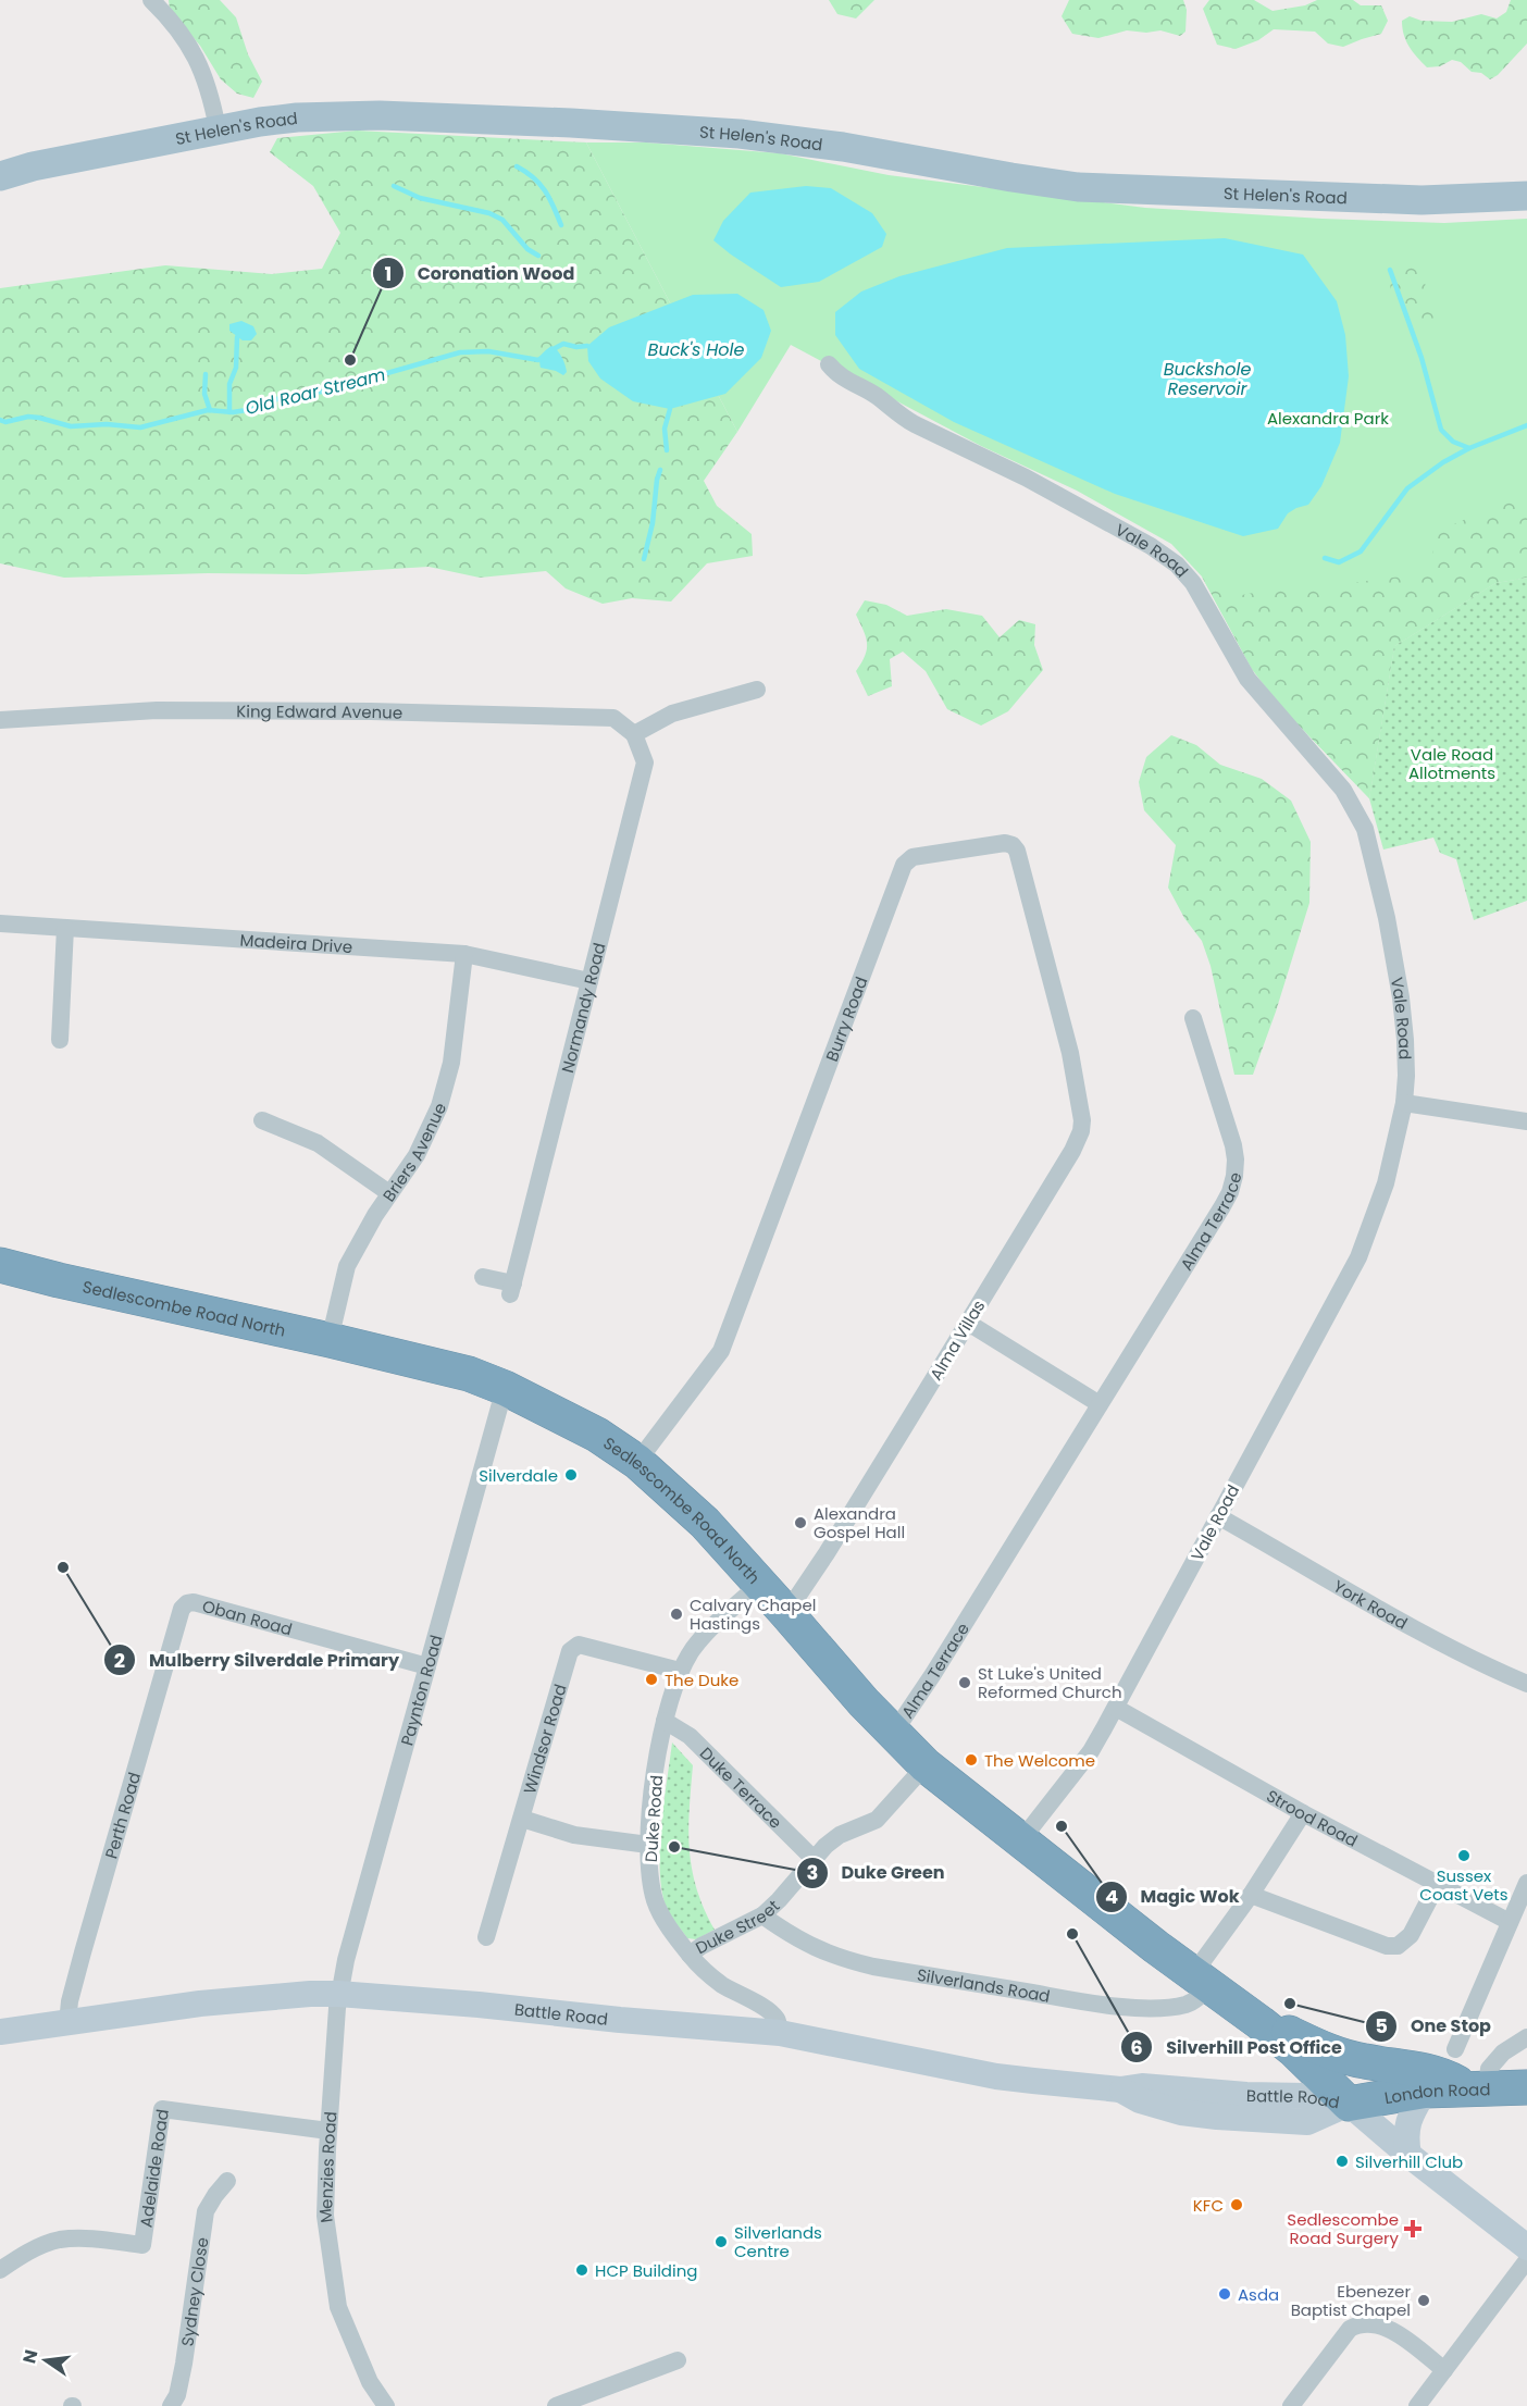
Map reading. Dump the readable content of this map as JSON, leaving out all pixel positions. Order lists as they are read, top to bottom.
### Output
{
  "streets": {
    "highway": ["Sedlescombe Road North", "London Road"],
    "main road": ["St Helen's Road", "Battle Road"],
    "street": [
      "Vale Road",
      "King Edward Avenue",
      "Madeira Drive",
      "Normandy Road",
      "Burry Road",
      "Briers Avenue",
      "Alma Terrace",
      "Alma Villas",
      "York Road",
      "Oban Road",
      "Paynton Road",
      "Windsor Road",
      "Duke Terrace",
      "Perth Road",
      "Strood Road",
      "Duke Road",
      "Duke Street",
      "Silverlands Road",
      "Menzies Road",
      "Adelaide Road",
      "Sydney Close"
    ]
  },
  "crossings": [
    ["Vale Road", "Sedlescombe Road North"],
    ["Vale Road", "York Road"],
    ["Vale Road", "Strood Road"],
    ["King Edward Avenue", "Normandy Road"],
    ["Madeira Drive", "Normandy Road"],
    ["Madeira Drive", "Briers Avenue"],
    ["Burry Road", "Sedlescombe Road North"],
    ["Burry Road", "Alma Villas"],
    ["Briers Avenue", "Sedlescombe Road North"],
    ["Alma Terrace", "Sedlescombe Road North"],
    ["Sedlescombe Road North", "Alma Villas"],
    ["Sedlescombe Road North", "Paynton Road"],
    ["Sedlescombe Road North", "Duke Road"],
    ["Sedlescombe Road North", "Duke Street"],
    ["Sedlescombe Road North", "Silverlands Road"],
    ["Sedlescombe Road North", "Battle Road"],
    ["Sedlescombe Road North", "London Road"],
    ["Oban Road", "Paynton Road"],
    ["Oban Road", "Perth Road"],
    ["Paynton Road", "Battle Road"],
    ["Paynton Road", "Menzies Road"],
    ["Windsor Road", "Duke Road"],
    ["Duke Terrace", "Duke Road"],
    ["Duke Terrace", "Duke Street"],
    ["Perth Road", "Battle Road"],
    ["Strood Road", "Silverlands Road"],
    ["Duke Road", "Duke Street"],
    ["Duke Road", "Battle Road"],
    ["Duke Street", "Silverlands Road"],
    ["Battle Road", "London Road"],
    ["Battle Road", "Menzies Road"],
    ["Menzies Road", "Adelaide Road"]
  ],
  "water": ["Buck's Hole", "Buckshole Reservoir", "Old Roar Stream"],
  "parks": ["Alexandra Park", "Vale Road Allotments"],
  "places": {
    "other": [
      "Coronation Wood",
      "Silverdale",
      "Alexandra Gospel Hall",
      "Mulberry Silverdale Primary",
      "Calvary Chapel Hastings",
      "The Duke",
      "St Luke's United Reformed Church",
      "The Welcome",
      "Magic Wok",
      "Duke Green",
      "Sussex Coast Vets",
      "Silverhill Post Office",
      "One Stop",
      "Silverhill Club",
      "KFC",
      "Silverlands Centre",
      "HCP Building",
      "Asda",
      "Ebenezer Baptist Chapel"
    ],
    "health": ["Sedlescombe Road Surgery"]
  },
  "north": "left"
}
